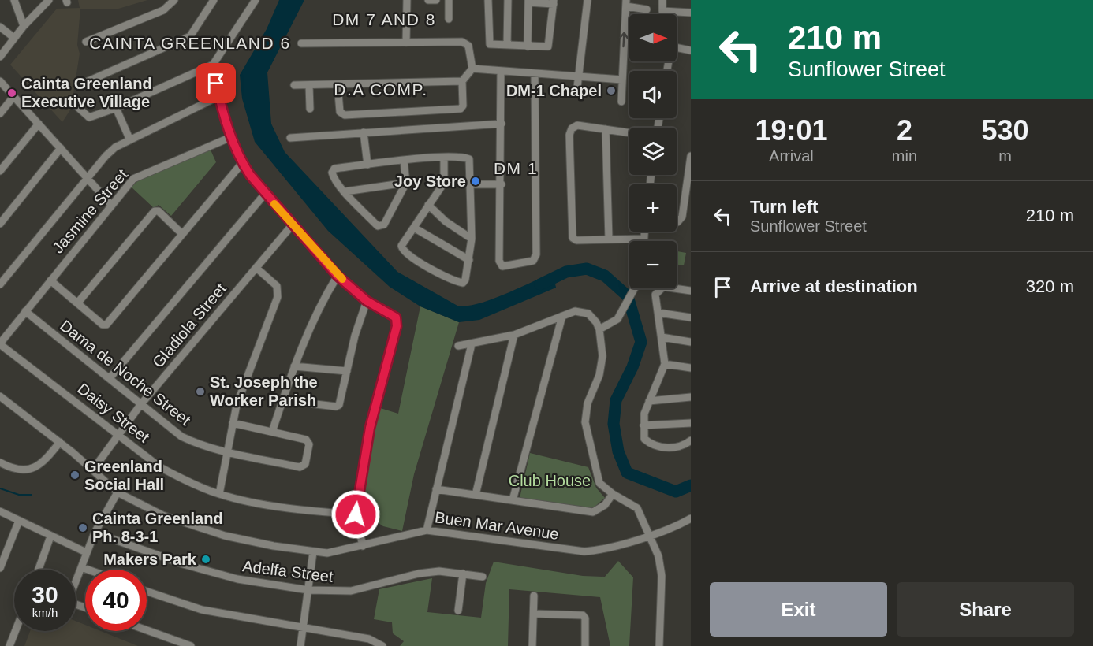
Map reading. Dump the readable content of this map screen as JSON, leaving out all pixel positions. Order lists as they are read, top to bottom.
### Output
{
  "streets": {
    "street": [
      "Jasmine Street",
      "Gladiola Street",
      "Dama de Noche Street",
      "Daisy Street",
      "Buen Mar Avenue",
      "Adelfa Street"
    ]
  },
  "crossings": [
    ["Jasmine Street", "Dama de Noche Street"],
    ["Jasmine Street", "Daisy Street"],
    ["Gladiola Street", "Dama de Noche Street"],
    ["Gladiola Street", "Daisy Street"],
    ["Gladiola Street", "Buen Mar Avenue"]
  ],
  "districts": [
    "DM 7 AND 8",
    "CAINTA GREENLAND 6",
    "D.A COMP.",
    "DM 1"
  ],
  "parks": ["Club House"],
  "places": [
    "DM-1 Chapel",
    "Cainta Greenland Executive Village",
    "Joy Store",
    "St. Joseph the Worker Parish",
    "Greenland Social Hall",
    "Cainta Greenland Ph. 8-3-1",
    "Makers Park"
  ],
  "north": "right",
  "page": {
    "turn": ["210 m", "Sunflower Street"],
    "map_buttons": ["+", "−"],
    "eta": [
      "19:01",
      "Arrival",
      "2",
      "min",
      "530",
      "m"
    ],
    "list": [
      {
        "name": "Turn left",
        "note": "Sunflower Street",
        "value": "210 m"
      },
      {
        "name": "Arrive at destination",
        "value": "320 m"
      }
    ],
    "speed": "30 km/h",
    "limit": "40",
    "buttons": ["Exit", "Share"]
  }
}
